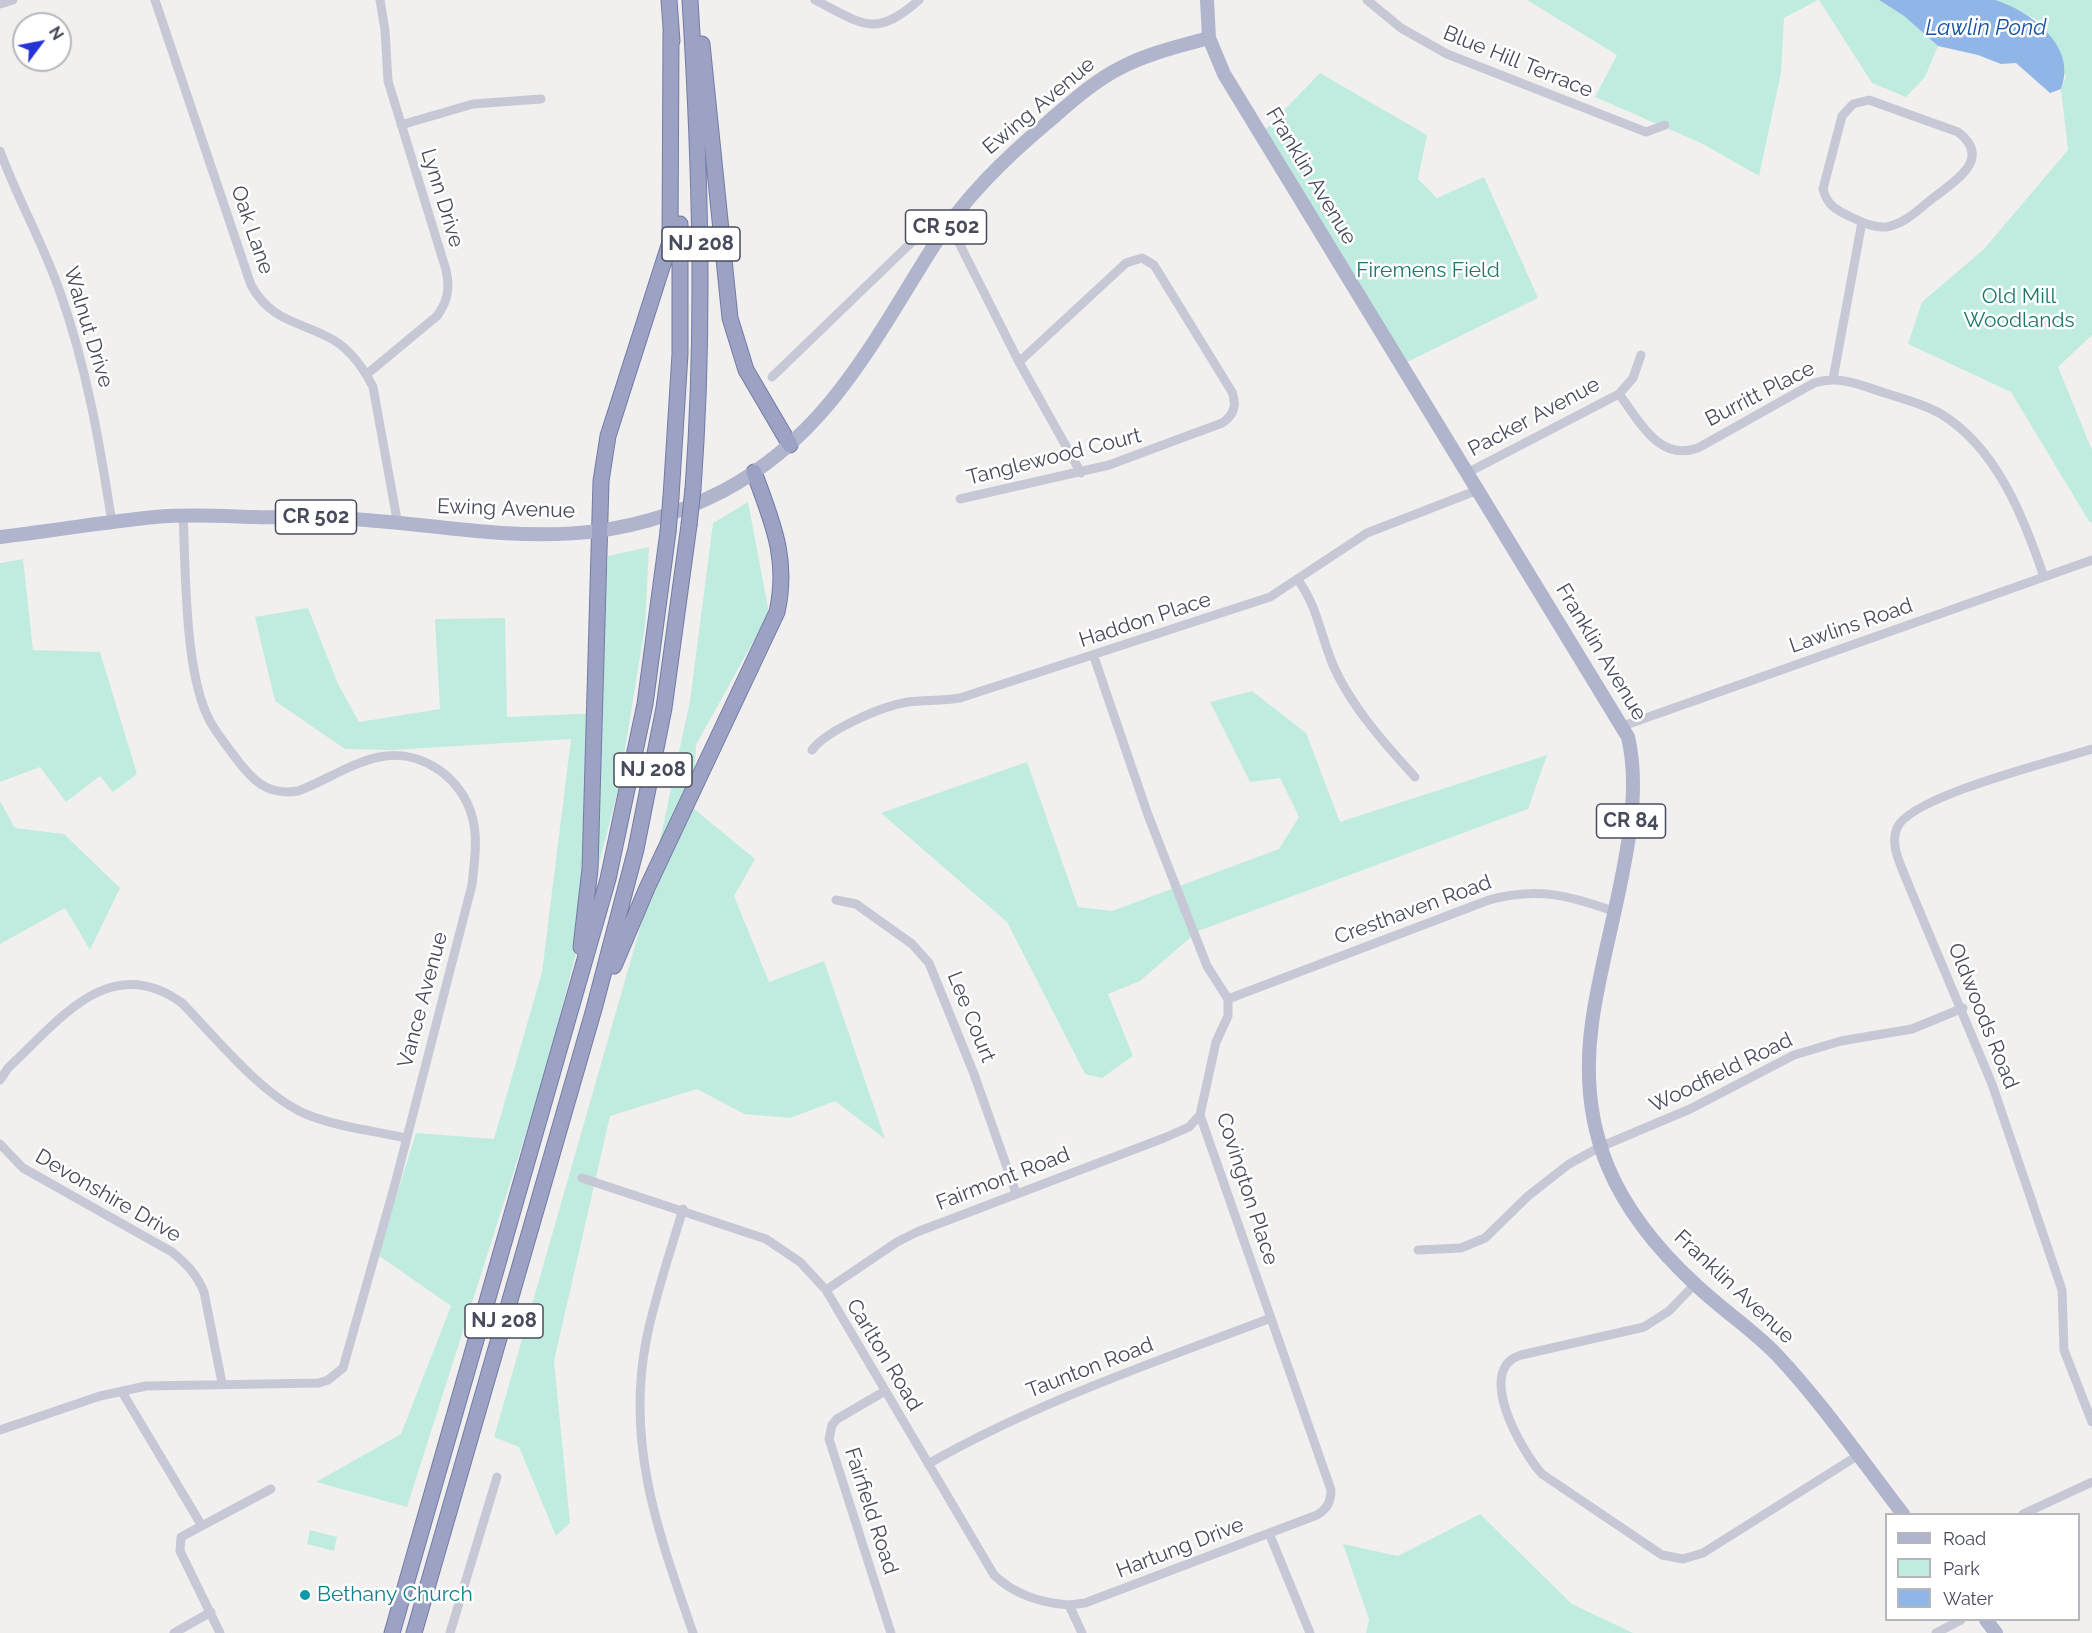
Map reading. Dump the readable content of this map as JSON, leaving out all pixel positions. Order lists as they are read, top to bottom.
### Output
{
  "streets": {
    "highway": ["NJ 208"],
    "main road": [
      "Ewing Avenue",
      "Franklin Avenue",
      "CR 502",
      "CR 84"
    ],
    "street": [
      "Blue Hill Terrace",
      "Lynn Drive",
      "Oak Lane",
      "Walnut Drive",
      "Burritt Place",
      "Packer Avenue",
      "Tanglewood Court",
      "Haddon Place",
      "Lawlins Road",
      "Cresthaven Road",
      "Vance Avenue",
      "Oldwoods Road",
      "Lee Court",
      "Woodfield Road",
      "Fairmont Road",
      "Covington Place",
      "Devonshire Drive",
      "Carlton Road",
      "Taunton Road",
      "Fairfield Road",
      "Hartung Drive"
    ]
  },
  "crossings": [
    ["Ewing Avenue", "Franklin Avenue"],
    ["Ewing Avenue", "Oak Lane"],
    ["Ewing Avenue", "Walnut Drive"],
    ["Ewing Avenue", "Vance Avenue"],
    ["Franklin Avenue", "Packer Avenue"],
    ["Franklin Avenue", "Haddon Place"],
    ["Franklin Avenue", "Lawlins Road"],
    ["Franklin Avenue", "Cresthaven Road"],
    ["Franklin Avenue", "Woodfield Road"],
    ["Lynn Drive", "Oak Lane"],
    ["Burritt Place", "Packer Avenue"],
    ["Burritt Place", "Lawlins Road"],
    ["Cresthaven Road", "Covington Place"],
    ["Vance Avenue", "Devonshire Drive"],
    ["Oldwoods Road", "Woodfield Road"],
    ["Lee Court", "Fairmont Road"],
    ["Fairmont Road", "Covington Place"],
    ["Fairmont Road", "Carlton Road"],
    ["Covington Place", "Taunton Road"],
    ["Covington Place", "Hartung Drive"],
    ["Carlton Road", "Taunton Road"],
    ["Carlton Road", "Fairfield Road"],
    ["Carlton Road", "Hartung Drive"]
  ],
  "water": ["Lawlin Pond"],
  "parks": ["Firemens Field", "Old Mill Woodlands"],
  "places": ["Bethany Church"],
  "legend": ["Road", "Park", "Water"],
  "north": "top right"
}
